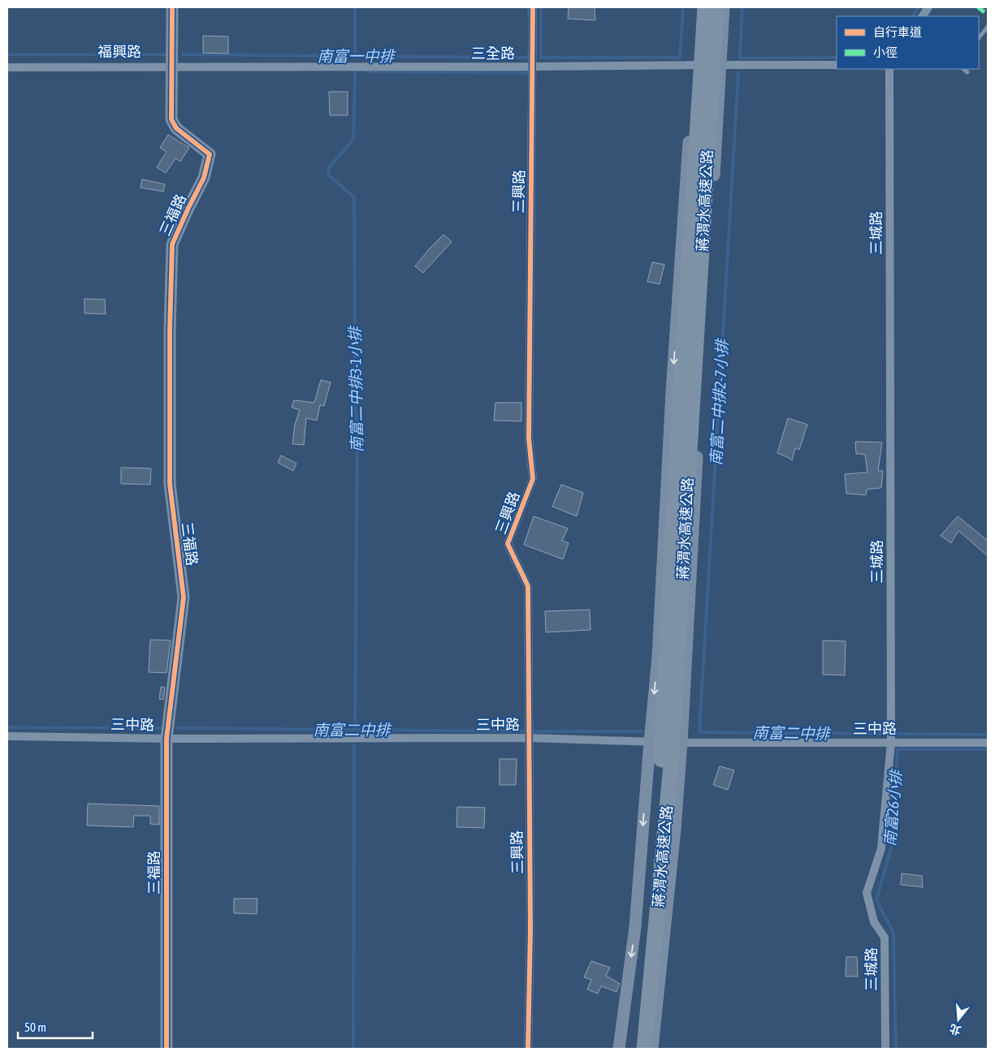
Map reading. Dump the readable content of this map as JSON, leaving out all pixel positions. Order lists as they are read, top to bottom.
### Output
{
  "streets": {
    "highway": ["蔣渭水高速公路"],
    "main road": ["三福路"],
    "street": [
      "福興路",
      "三全路",
      "三興路",
      "三城路",
      "三中路"
    ]
  },
  "crossings": [
    ["福興路", "三全路"],
    ["福興路", "三福路"],
    ["三全路", "三興路"],
    ["三全路", "三福路"],
    ["三興路", "三中路"],
    ["三福路", "三中路"],
    ["三城路", "三中路"]
  ],
  "water": [
    "南富一中排",
    "南富二中排3-1小排",
    "南富二中排2-7小排",
    "南富二中排",
    "南富26小排"
  ],
  "legend": ["自行車道", "小徑"],
  "scale_bar": "50 m",
  "north": "bottom"
}
